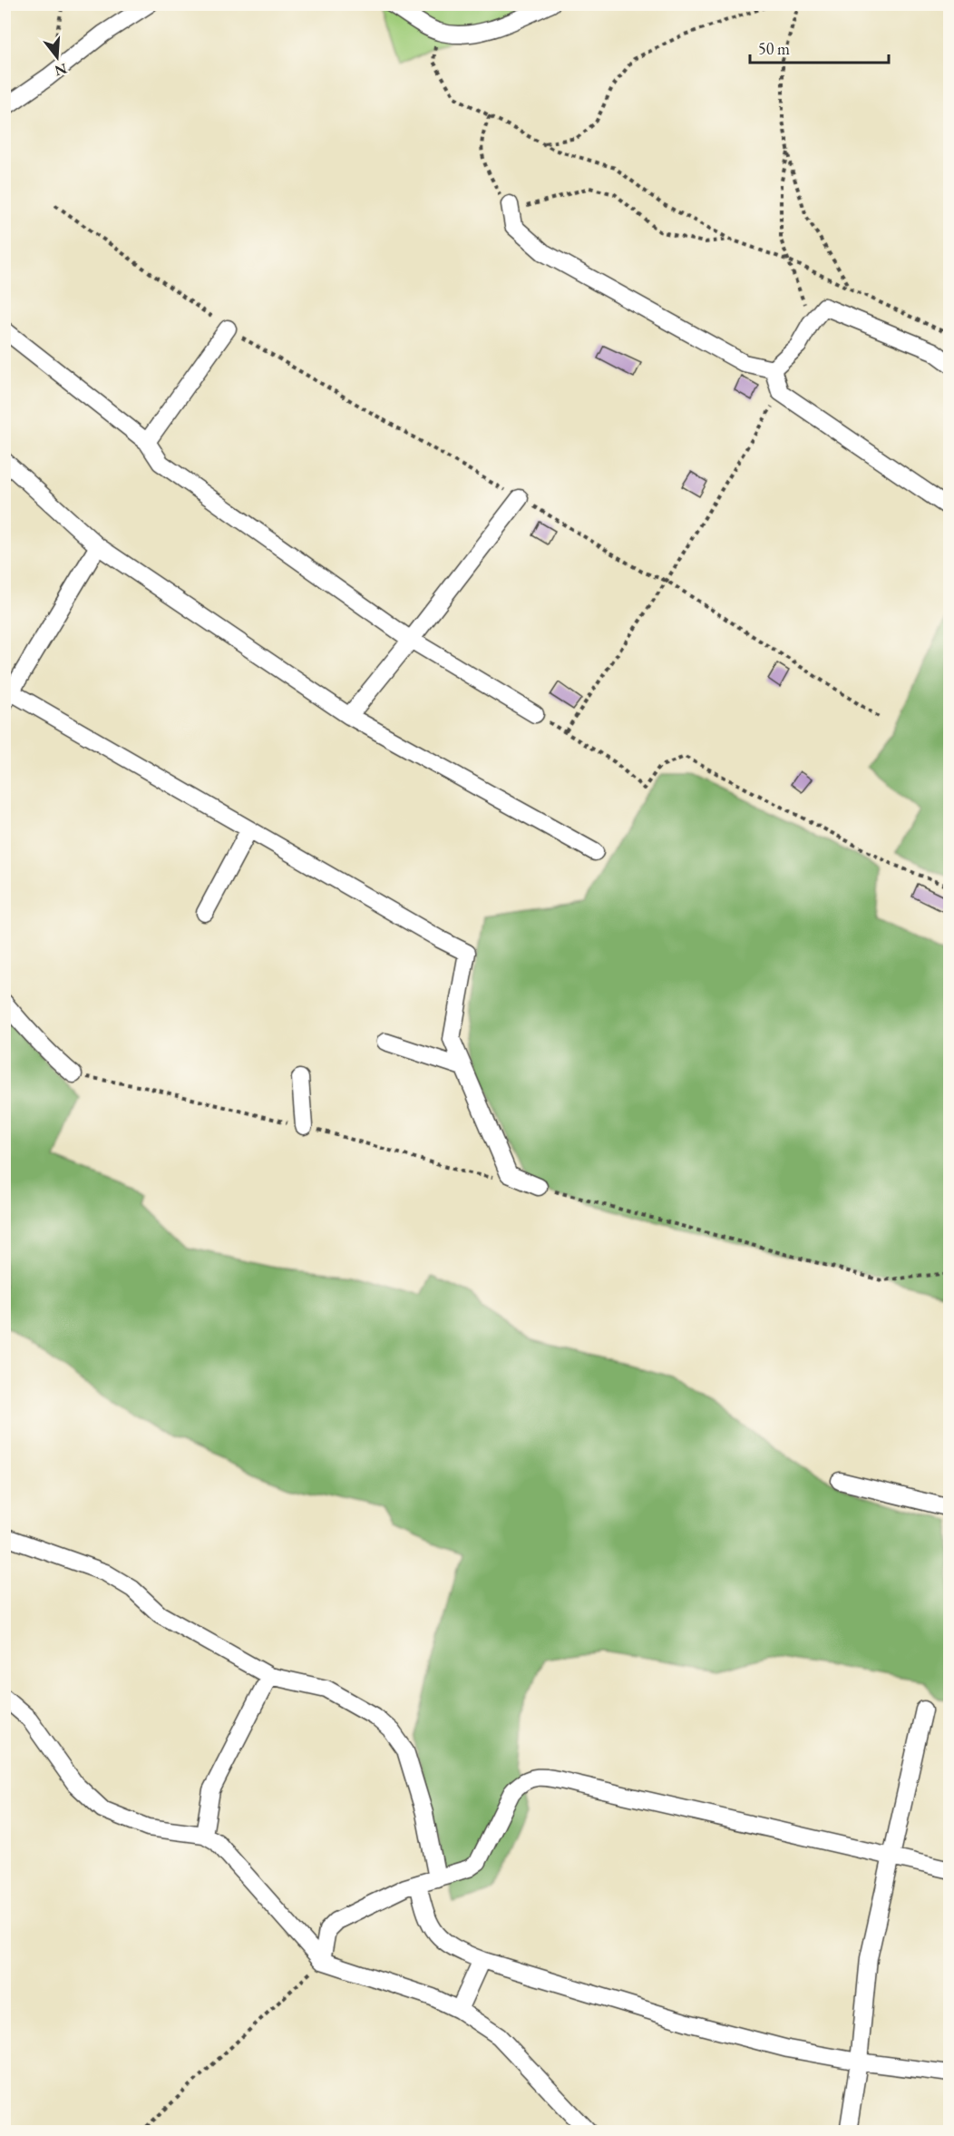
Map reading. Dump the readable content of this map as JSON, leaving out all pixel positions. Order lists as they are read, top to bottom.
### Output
{
  "scale_bar": "50 m",
  "north": "bottom"
}
